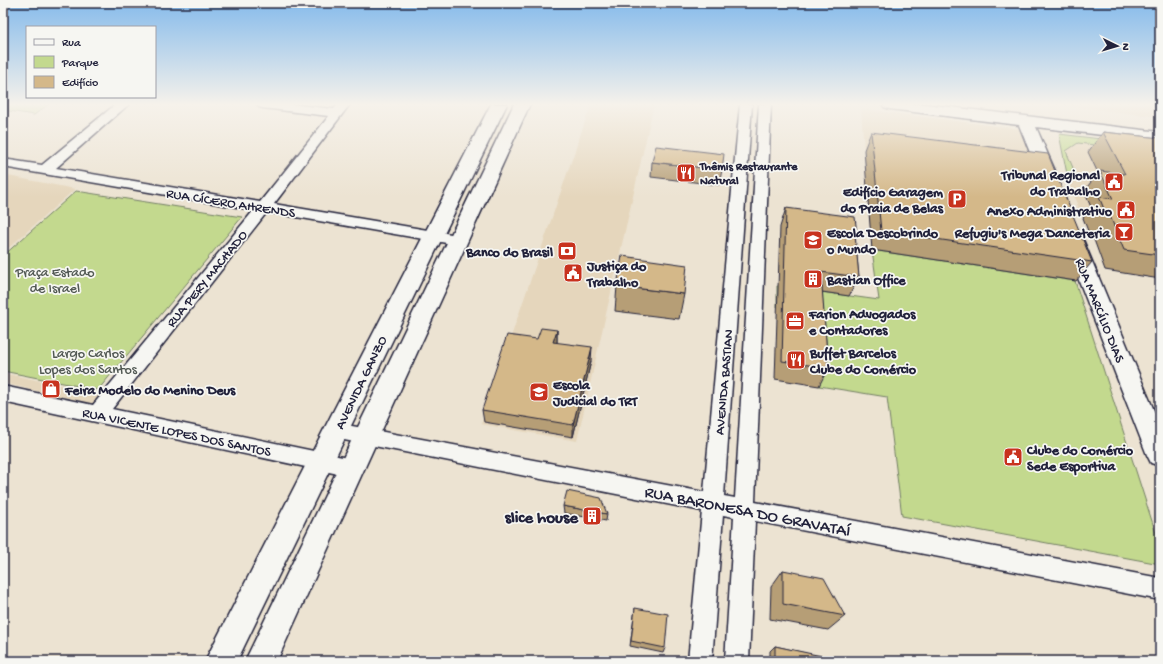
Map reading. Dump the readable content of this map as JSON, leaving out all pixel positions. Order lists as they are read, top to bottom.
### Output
{
  "streets": {
    "street": [
      "RUA CÍCERO AHRENDS",
      "RUA PERY MACHADO",
      "RUA MARCÍLIO DIAS",
      "AVENIDA GANZO",
      "AVENIDA BASTIAN",
      "RUA VICENTE LOPES DOS SANTOS",
      "RUA BARONESA DO GRAVATAÍ"
    ]
  },
  "crossings": [
    ["RUA CÍCERO AHRENDS", "RUA PERY MACHADO"],
    ["RUA CÍCERO AHRENDS", "AVENIDA GANZO"],
    ["RUA PERY MACHADO", "RUA VICENTE LOPES DOS SANTOS"],
    ["AVENIDA GANZO", "RUA VICENTE LOPES DOS SANTOS"],
    ["AVENIDA GANZO", "RUA BARONESA DO GRAVATAÍ"],
    ["AVENIDA BASTIAN", "RUA BARONESA DO GRAVATAÍ"]
  ],
  "parks": ["Praça Estado de Israel", "Largo Carlos Lopes dos Santos"],
  "places": {
    "restaurant": ["Thêmis Restaurante Natural", "Buffet Barcelos Clube do Comércio"],
    "public building": [
      "Tribunal Regional do Trabalho",
      "Anexo Administrativo",
      "Justiça do Trabalho",
      "Clube do Comércio Sede Esportiva"
    ],
    "parking": ["Edifício Garagem do Praia de Belas"],
    "bar": ["Refugiu's Mega Danceteria"],
    "school or university": ["Escola Descobrindo o Mundo", "Escola Judicial do TRT"],
    "bank": ["Banco do Brasil"],
    "building": ["Bastian Office", "slice house"],
    "office": ["Farion Advogados e Contadores"],
    "shop": ["Feira Modelo do Menino Deus"]
  },
  "legend": ["Rua", "Parque", "Edifício"],
  "north": "right"
}
